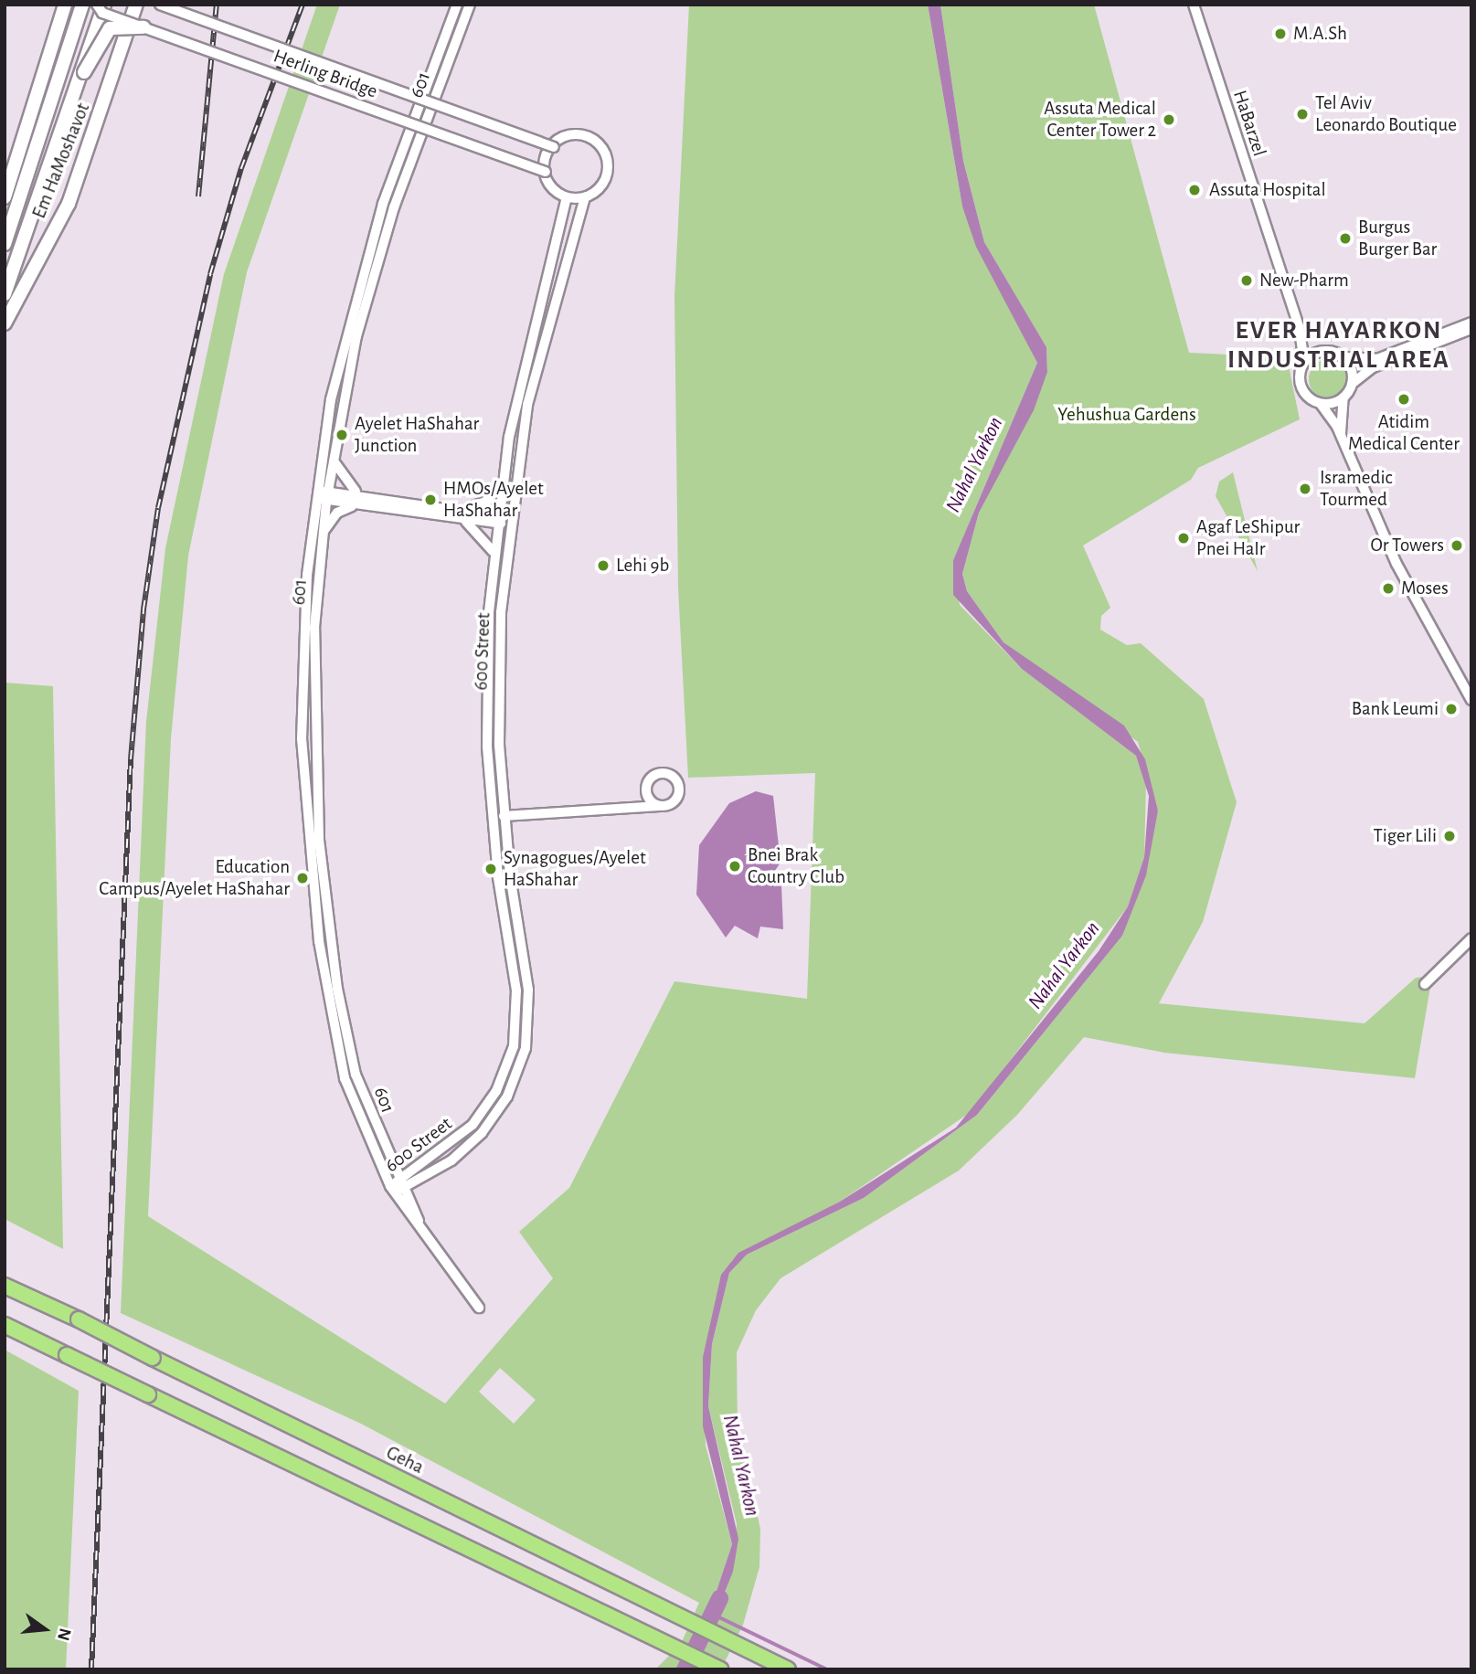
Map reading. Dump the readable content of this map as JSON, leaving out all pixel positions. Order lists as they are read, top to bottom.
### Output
{
  "streets": {
    "highway": ["Geha"],
    "main road": ["Em HaMoshavot"],
    "street": [
      "Herling Bridge",
      "601",
      "HaBarzel",
      "600 Street"
    ]
  },
  "crossings": [
    ["Herling Bridge", "600 Street"],
    ["601", "600 Street"]
  ],
  "districts": ["EVER HAYARKON INDUSTRIAL AREA"],
  "water": ["Nahal Yarkon"],
  "parks": ["Yehushua Gardens"],
  "places": [
    "M.A.Sh",
    "Tel Aviv Leonardo Boutique",
    "Assuta Medical Center Tower 2",
    "Assuta Hospital",
    "Burgus Burger Bar",
    "New-Pharm",
    "Atidim Medical Center",
    "Ayelet HaShahar Junction",
    "Isramedic Tourmed",
    "HMOs/Ayelet HaShahar",
    "Agaf LeShipur Pnei HaIr",
    "Or Towers",
    "Lehi 9b",
    "Moses",
    "Bank Leumi",
    "Tiger Lili",
    "Bnei Brak Country Club",
    "Synagogues/Ayelet HaShahar",
    "Education Campus/Ayelet HaShahar"
  ],
  "north": "right"
}
